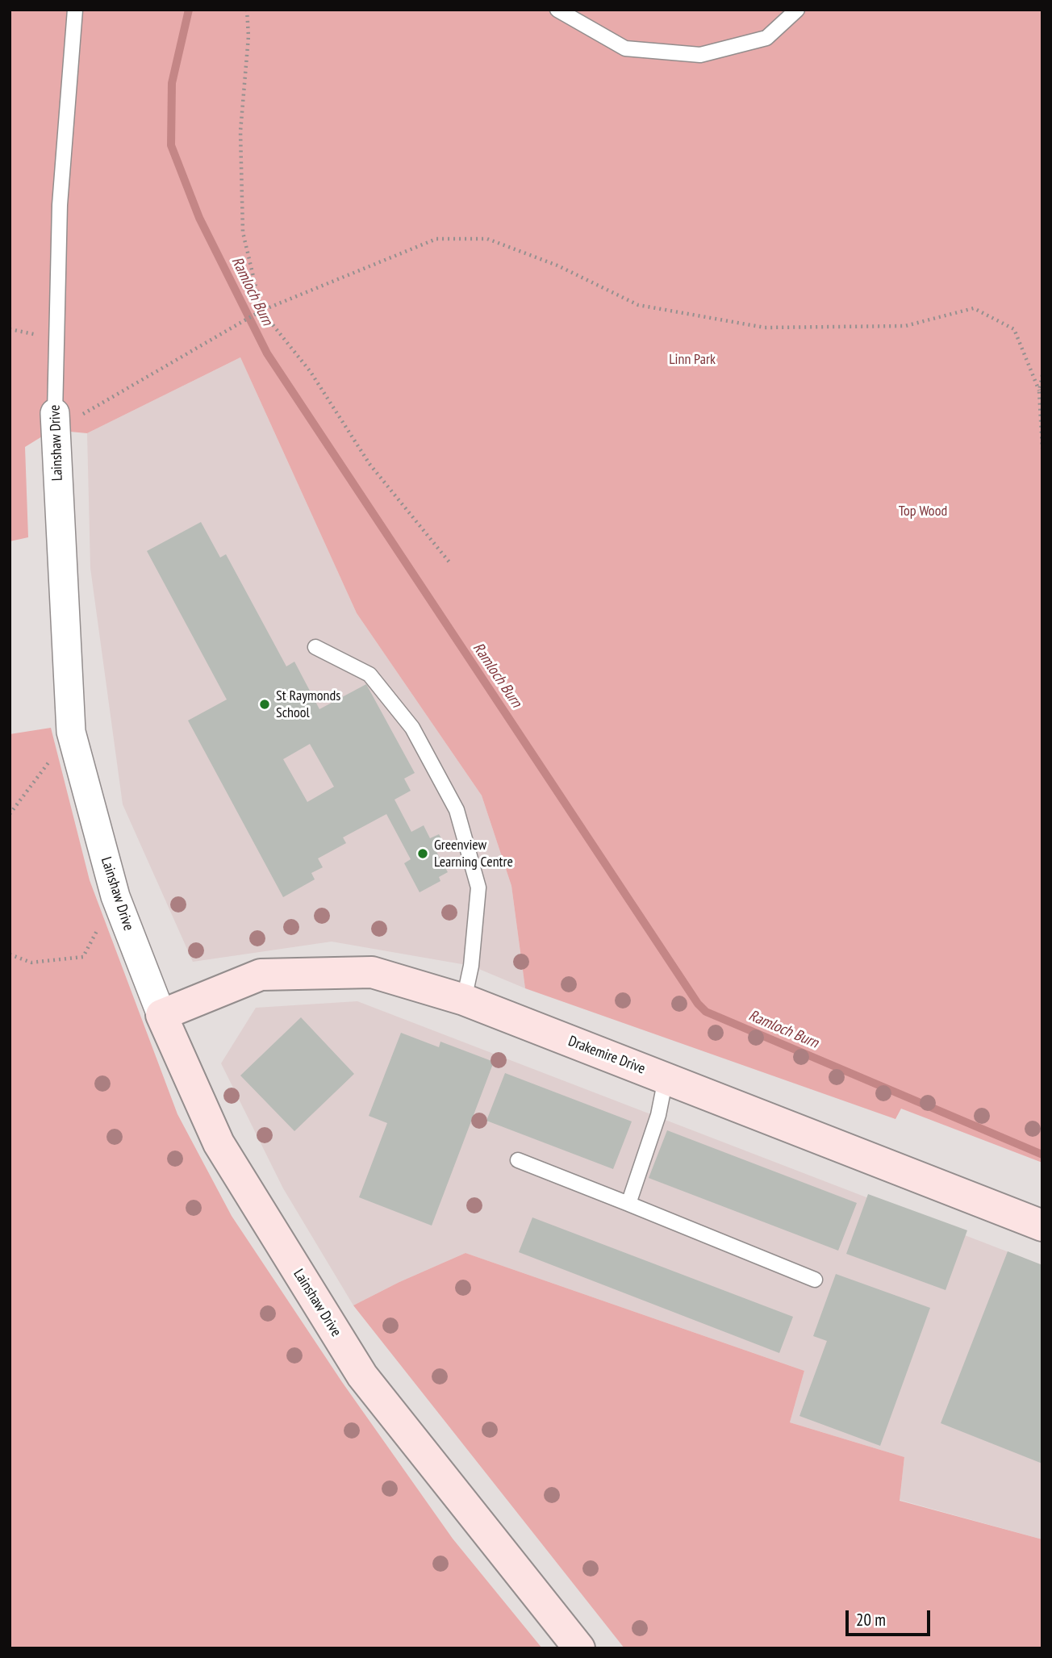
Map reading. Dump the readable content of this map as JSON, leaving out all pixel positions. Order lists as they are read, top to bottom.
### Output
{
  "streets": {
    "street": ["Lainshaw Drive", "Drakemire Drive"]
  },
  "crossings": [
    ["Lainshaw Drive", "Drakemire Drive"]
  ],
  "water": ["Ramloch Burn"],
  "parks": ["Linn Park", "Top Wood"],
  "places": ["St Raymonds School", "Greenview Learning Centre"],
  "scale_bar": "20 m"
}
